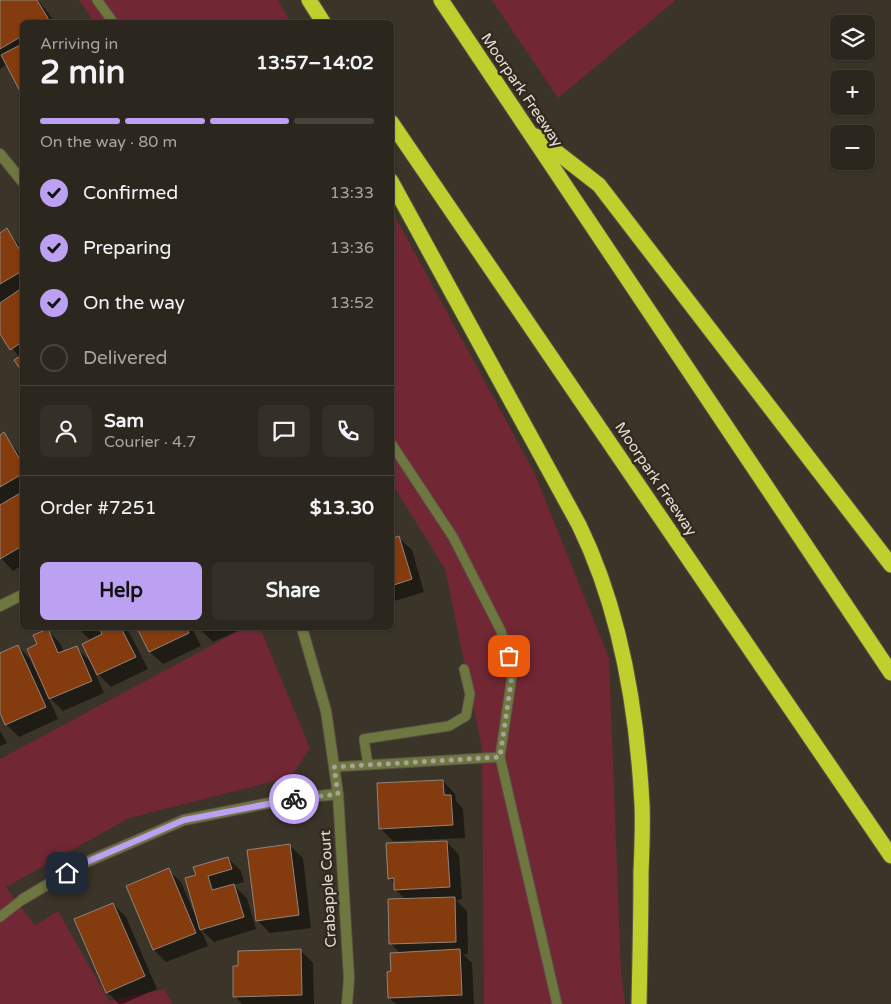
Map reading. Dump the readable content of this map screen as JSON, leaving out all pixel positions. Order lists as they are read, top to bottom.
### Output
{
  "streets": {
    "highway": ["Moorpark Freeway"],
    "street": ["Crabapple Court"]
  },
  "page": {
    "map_buttons": ["+", "−"],
    "heading": ["2 min", "Arriving in", "13:57–14:02"],
    "panel": [
      "Sam",
      "Courier · 4.7",
      "Order #7251",
      "$13.30"
    ],
    "bar": "On the way · 80 m",
    "list": [
      ["Confirmed", "13:33"],
      ["Preparing", "13:36"],
      ["On the way", "13:52"],
      "Delivered"
    ],
    "buttons": ["Help", "Share"]
  }
}
